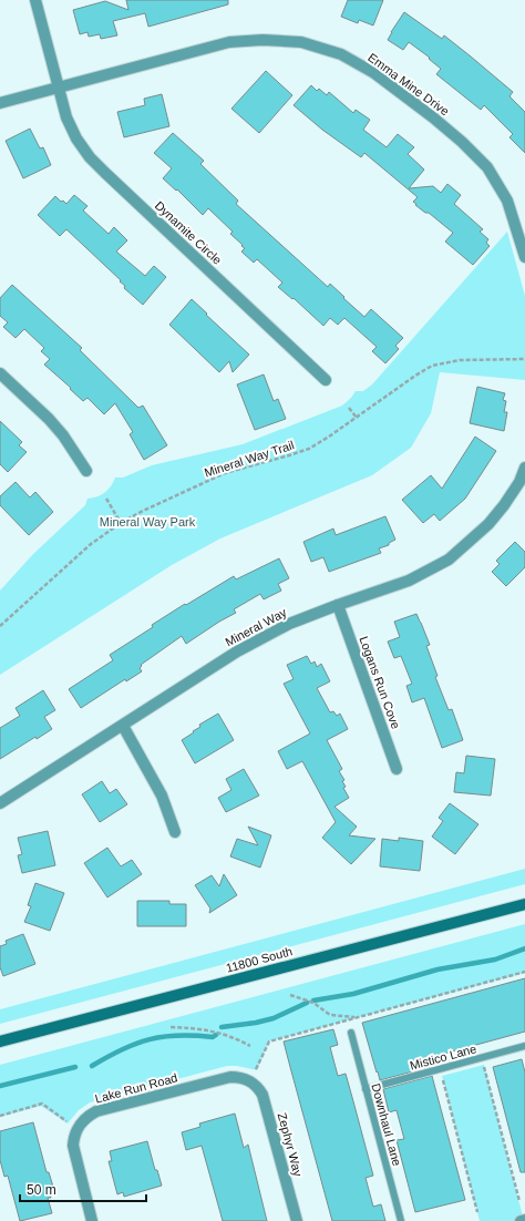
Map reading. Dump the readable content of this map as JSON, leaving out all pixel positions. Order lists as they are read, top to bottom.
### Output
{
  "streets": {
    "main road": ["11800 South"],
    "street": [
      "Emma Mine Drive",
      "Dynamite Circle",
      "Mineral Way",
      "Logans Run Cove",
      "Lake Run Road",
      "Zephyr Way"
    ],
    "lane": ["Mistico Lane", "Downhaul Lane"],
    "path": ["Mineral Way Trail"]
  },
  "crossings": [
    ["Emma Mine Drive", "Dynamite Circle"],
    ["Mineral Way", "Logans Run Cove"],
    ["Mistico Lane", "Downhaul Lane"],
    ["Lake Run Road", "Zephyr Way"]
  ],
  "parks": ["Mineral Way Park"],
  "scale_bar": "50 m"
}
